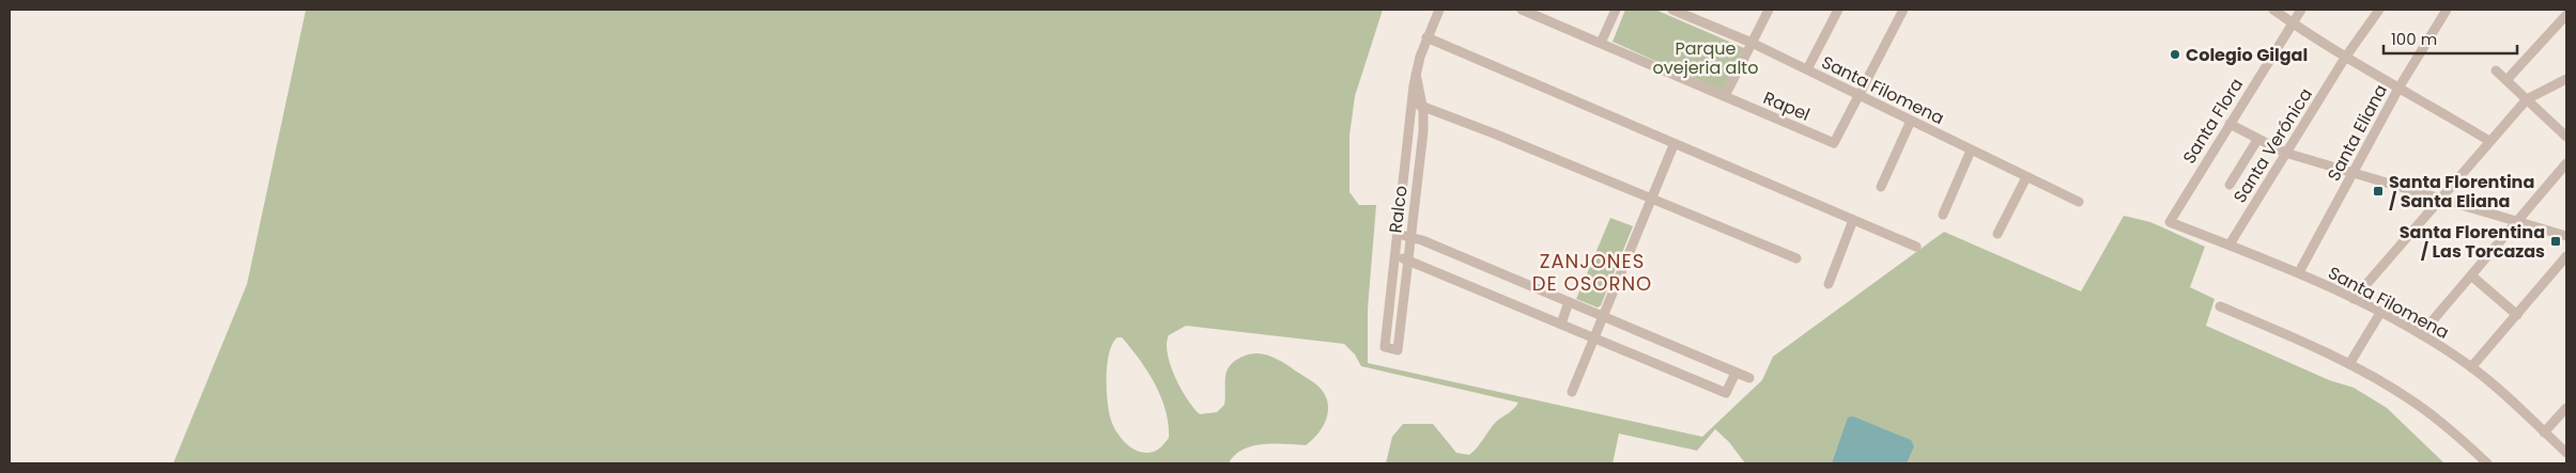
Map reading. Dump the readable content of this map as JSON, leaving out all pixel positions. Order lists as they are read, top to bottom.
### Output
{
  "streets": {
    "street": [
      "Santa Filomena",
      "Rapel",
      "Santa Flora",
      "Santa Eliana",
      "Santa Verónica",
      "Ralco"
    ]
  },
  "crossings": [
    ["Santa Filomena", "Rapel"],
    ["Santa Filomena", "Santa Flora"],
    ["Santa Filomena", "Santa Eliana"],
    ["Santa Filomena", "Santa Verónica"]
  ],
  "districts": ["ZANJONES DE OSORNO"],
  "parks": ["Parque ovejeria alto"],
  "places": {
    "other": ["Colegio Gilgal"],
    "transit": ["Santa Florentina / Santa Eliana", "Santa Florentina / Las Torcazas"]
  },
  "scale_bar": "100 m"
}
